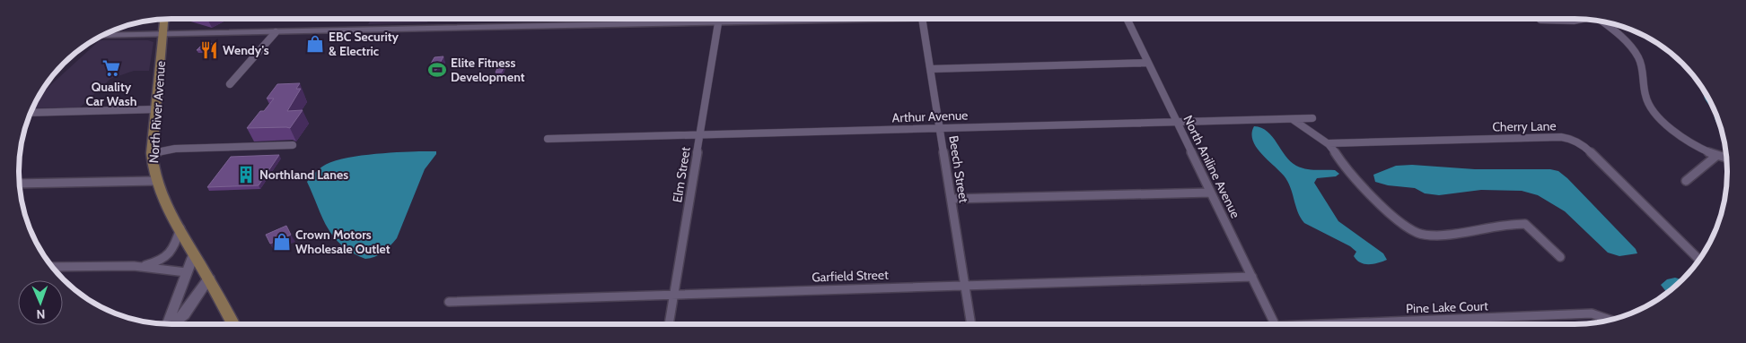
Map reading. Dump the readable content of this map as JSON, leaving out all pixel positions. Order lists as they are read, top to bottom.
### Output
{
  "streets": {
    "main road": ["North River Avenue"],
    "street": [
      "Arthur Avenue",
      "Cherry Lane",
      "North Aniline Avenue",
      "Beech Street",
      "Elm Street",
      "Garfield Street",
      "Pine Lake Court"
    ]
  },
  "crossings": [
    ["Arthur Avenue", "North Aniline Avenue"],
    ["Arthur Avenue", "Beech Street"],
    ["Arthur Avenue", "Elm Street"],
    ["North Aniline Avenue", "Garfield Street"],
    ["Beech Street", "Garfield Street"],
    ["Elm Street", "Garfield Street"]
  ],
  "places": {
    "shop": ["EBC Security & Electric", "Crown Motors Wholesale Outlet"],
    "restaurant": ["Wendy's"],
    "supermarket": ["Quality Car Wash"],
    "sports": ["Elite Fitness Development"],
    "building": ["Northland Lanes"]
  },
  "north": "bottom"
}
